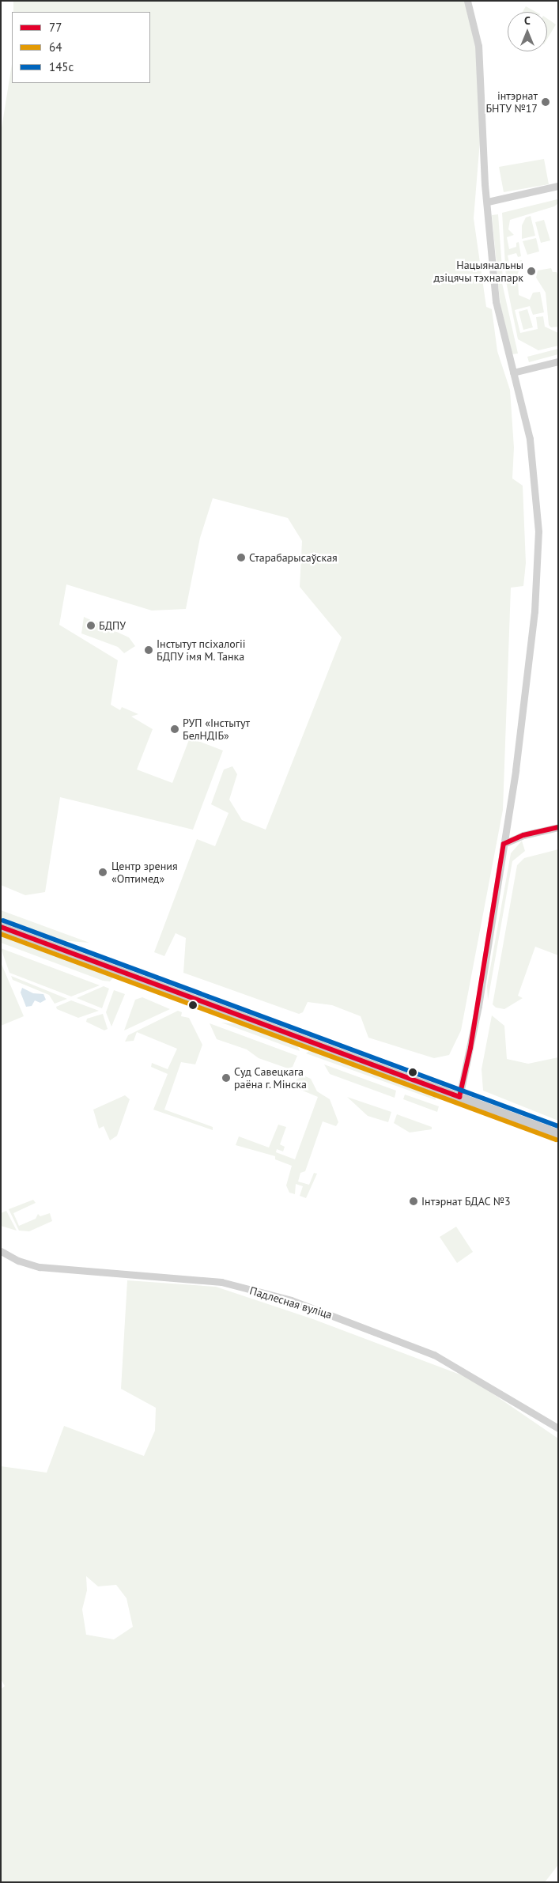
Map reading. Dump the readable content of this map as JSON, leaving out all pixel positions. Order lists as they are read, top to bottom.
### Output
{
  "streets": {
    "street": ["Падлесная вуліца"]
  },
  "places": [
    "інтэрнат БНТУ №17",
    "Нацыянальны дзіцячы тэхнапарк",
    "Старабарысаўская",
    "БДПУ",
    "Інстытут псіхалогіі БДПУ імя М. Танка",
    "РУП «Інстытут БелНДІБ»",
    "Центр зрения «Оптимед»",
    "Суд Савецкага раёна г. Мінска",
    "Інтэрнат БДАС №3"
  ],
  "lines": ["transit line 77", "transit line 145с", "transit line 64"],
  "legend": ["77", "64", "145с"],
  "north": "top"
}
